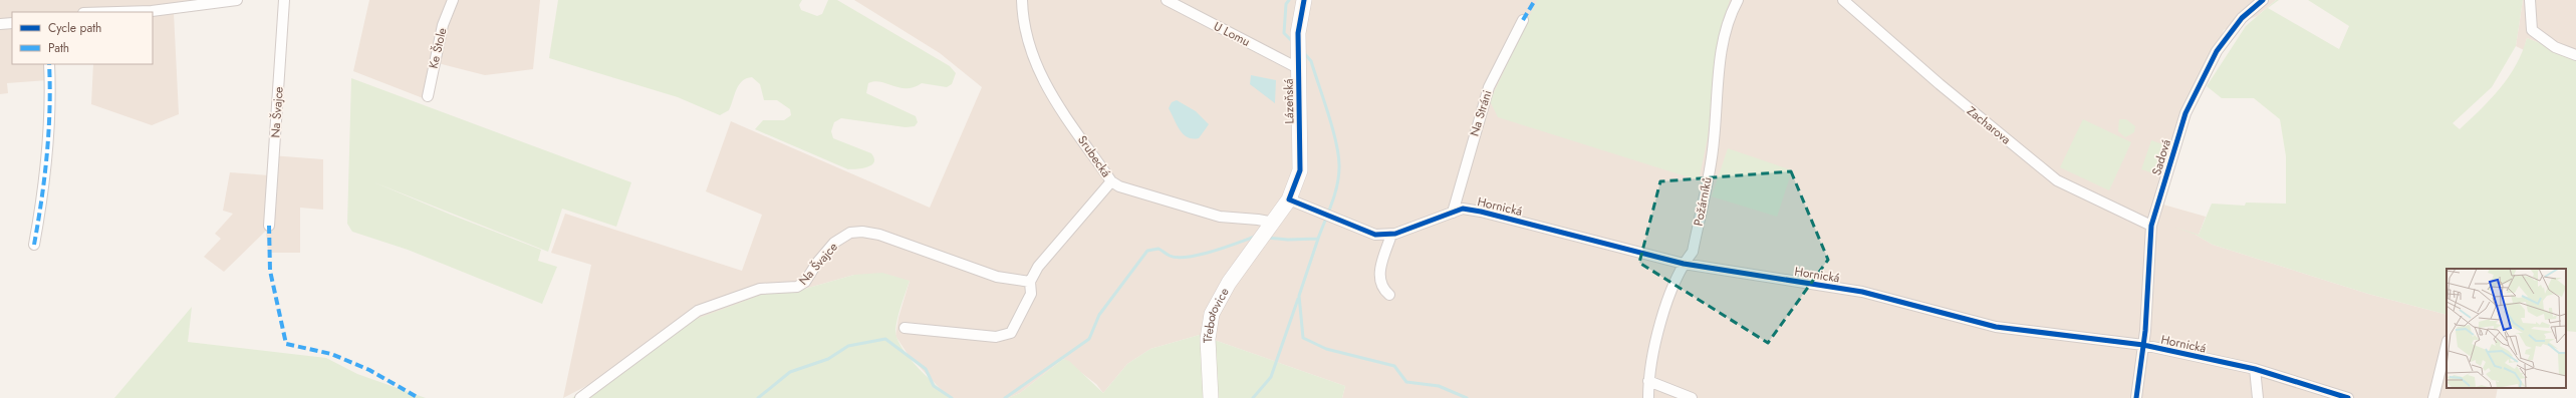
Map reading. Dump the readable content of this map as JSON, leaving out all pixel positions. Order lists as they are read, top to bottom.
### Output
{
  "streets": {
    "street": [
      "U Lomu",
      "Ke Štole",
      "Lázeňská",
      "Na Švajce",
      "Na Stráni",
      "Zacharova",
      "Srubecká",
      "Sadová",
      "Požárníků",
      "Hornická",
      "Třebotovice"
    ]
  },
  "crossings": [
    ["U Lomu", "Lázeňská"],
    ["Lázeňská", "Srubecká"],
    ["Lázeňská", "Hornická"],
    ["Lázeňská", "Třebotovice"],
    ["Na Stráni", "Hornická"],
    ["Zacharova", "Sadová"],
    ["Sadová", "Hornická"],
    ["Požárníků", "Hornická"]
  ],
  "legend": ["Cycle path", "Path"]
}
